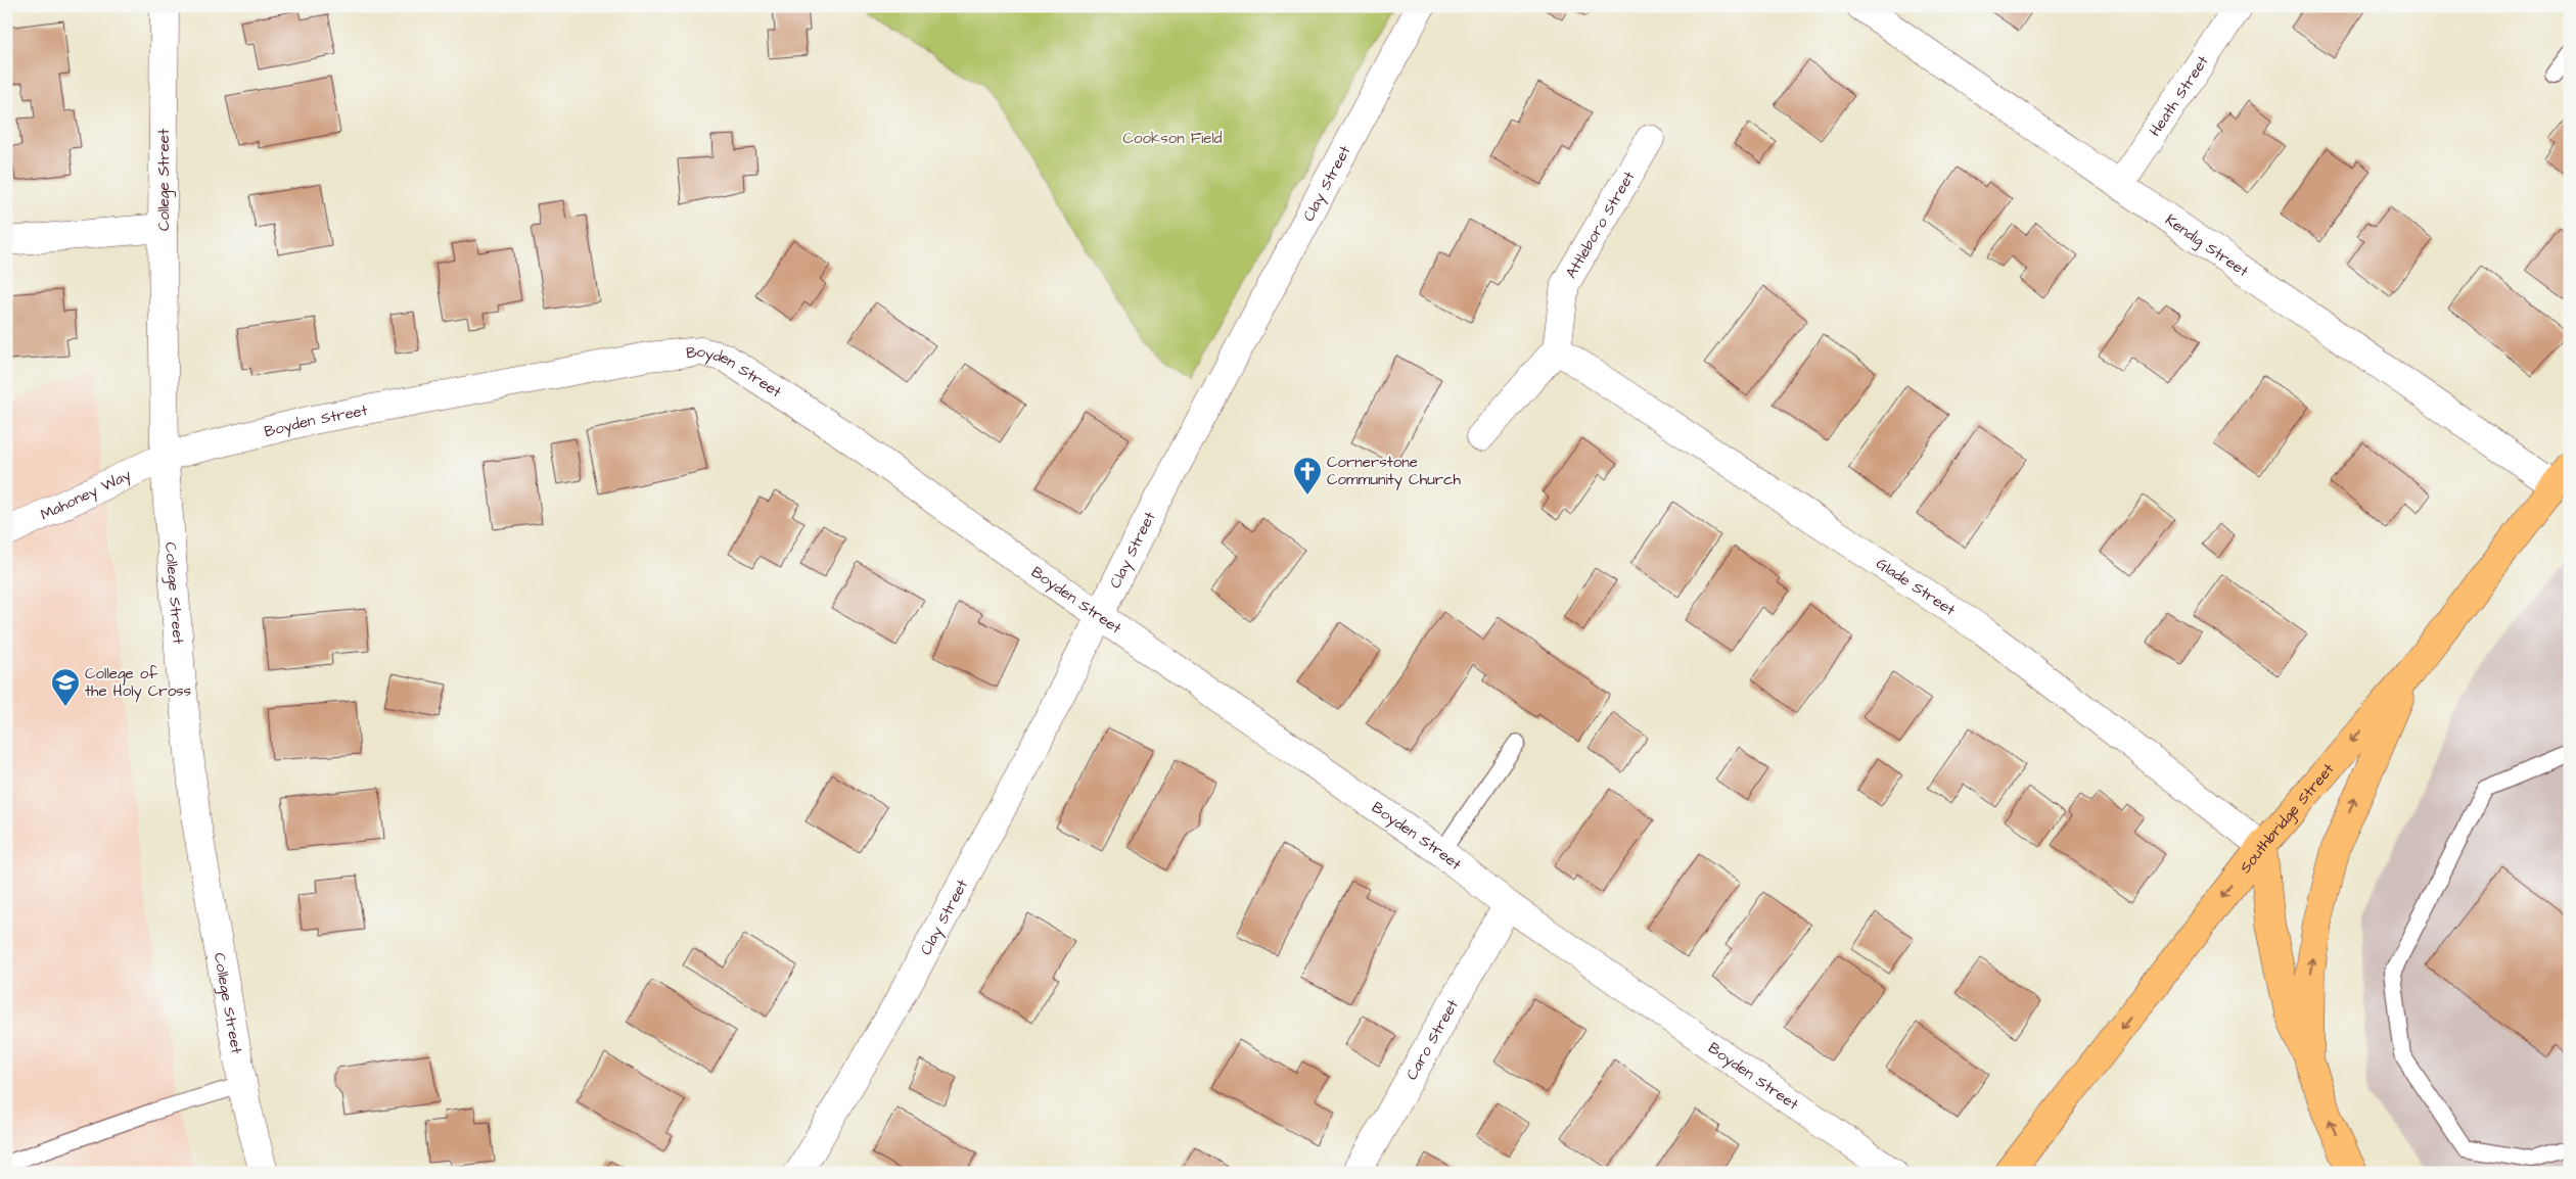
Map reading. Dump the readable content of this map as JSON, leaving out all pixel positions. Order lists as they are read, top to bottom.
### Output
{
  "streets": {
    "main road": ["Southbridge Street"],
    "street": [
      "Heath Street",
      "College Street",
      "Clay Street",
      "Attleboro Street",
      "Kendig Street",
      "Boyden Street",
      "Mahoney Way",
      "Glade Street",
      "Caro Street"
    ]
  },
  "crossings": [
    ["Heath Street", "Kendig Street"],
    ["College Street", "Boyden Street"],
    ["College Street", "Mahoney Way"],
    ["Clay Street", "Boyden Street"],
    ["Attleboro Street", "Glade Street"],
    ["Kendig Street", "Southbridge Street"],
    ["Boyden Street", "Mahoney Way"],
    ["Boyden Street", "Caro Street"],
    ["Glade Street", "Southbridge Street"]
  ],
  "parks": ["Cookson Field"],
  "places": {
    "church": ["Cornerstone Community Church"],
    "school or university": ["College of the Holy Cross"]
  }
}
